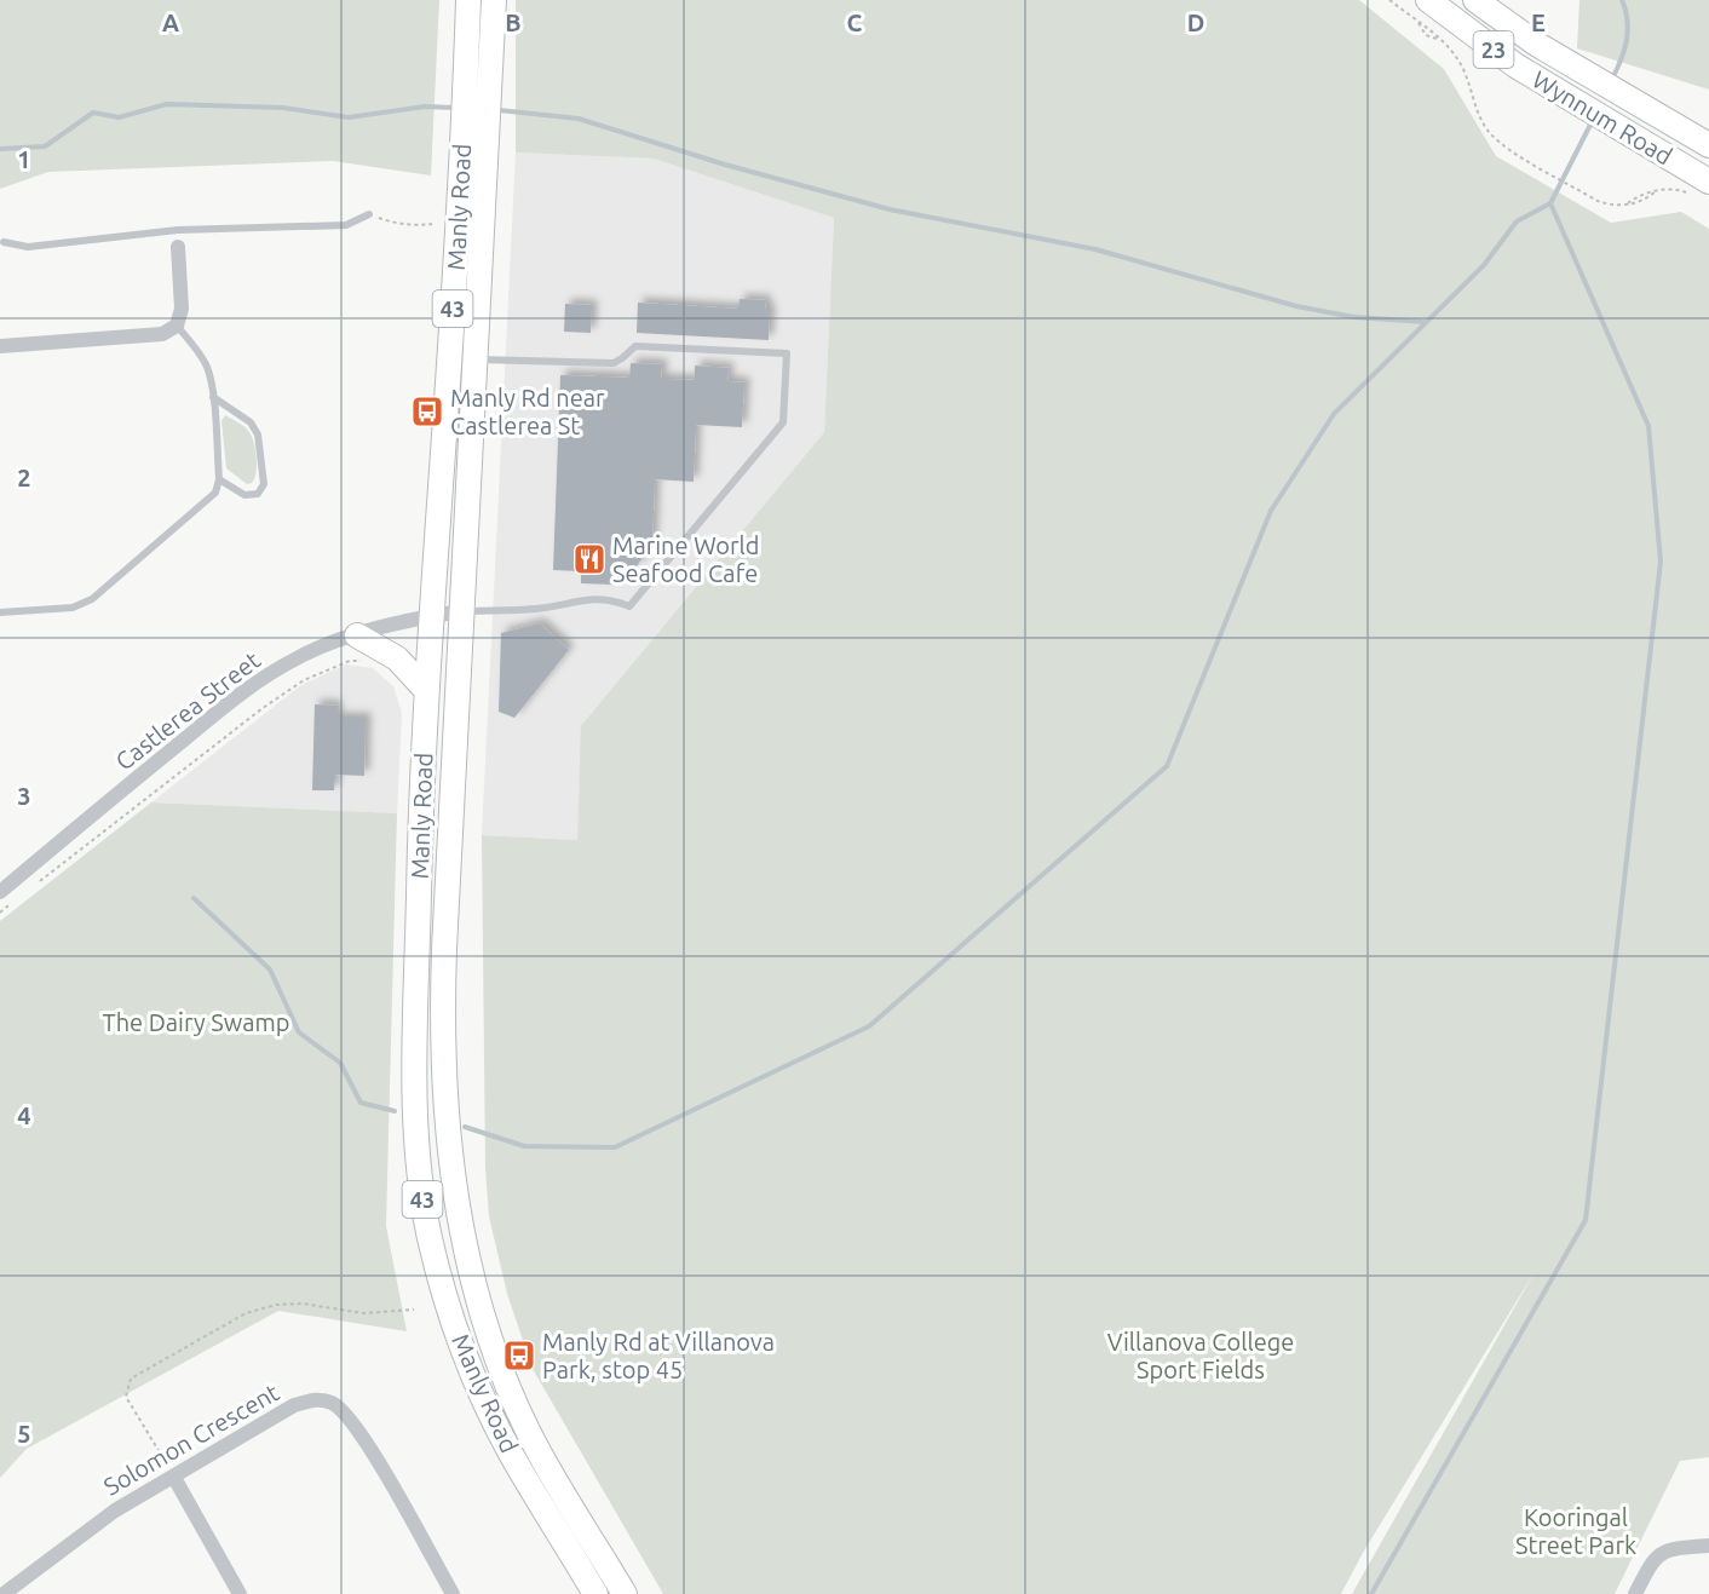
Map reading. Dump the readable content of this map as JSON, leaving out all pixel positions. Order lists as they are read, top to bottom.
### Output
{
  "streets": {
    "main road": [
      "23",
      "Wynnum Road",
      "Manly Road",
      "43"
    ],
    "street": ["Castlerea Street", "Solomon Crescent"]
  },
  "crossings": [
    ["Manly Road", "Castlerea Street"]
  ],
  "parks": ["The Dairy Swamp", "Villanova College Sport Fields", "Kooringal Street Park"],
  "places": {
    "bus stop": ["Manly Rd near Castlerea St", "Manly Rd at Villanova Park, stop 45"],
    "restaurant": ["Marine World Seafood Cafe"]
  },
  "grid": {
    "columns": [
      "A",
      "B",
      "C",
      "D",
      "E"
    ],
    "rows": [
      "1",
      "2",
      "3",
      "4",
      "5"
    ]
  }
}
